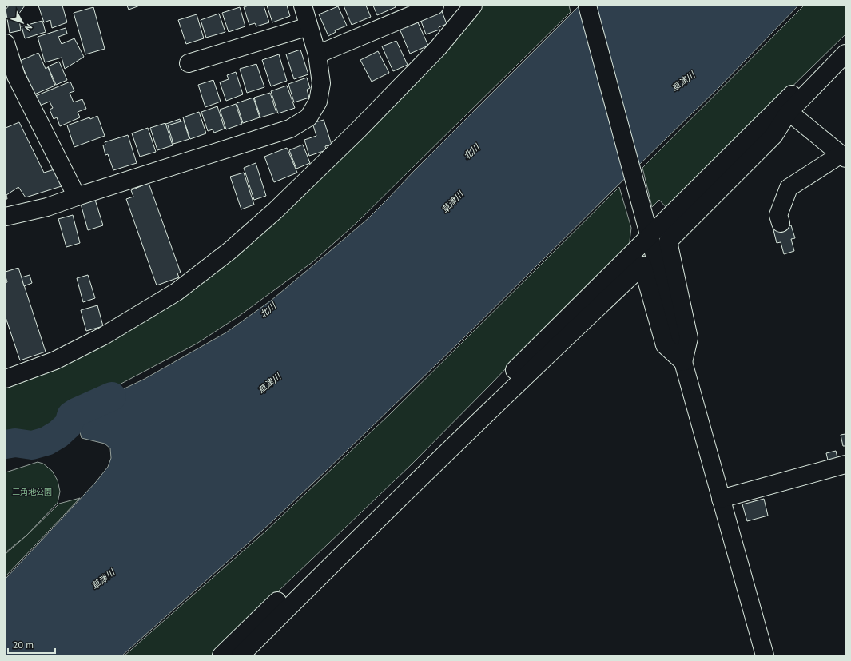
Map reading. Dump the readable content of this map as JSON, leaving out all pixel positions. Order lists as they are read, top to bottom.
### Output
{
  "water": ["草津川", "北川"],
  "parks": ["三角地公園"],
  "scale_bar": "20 m",
  "north": "bottom right"
}
